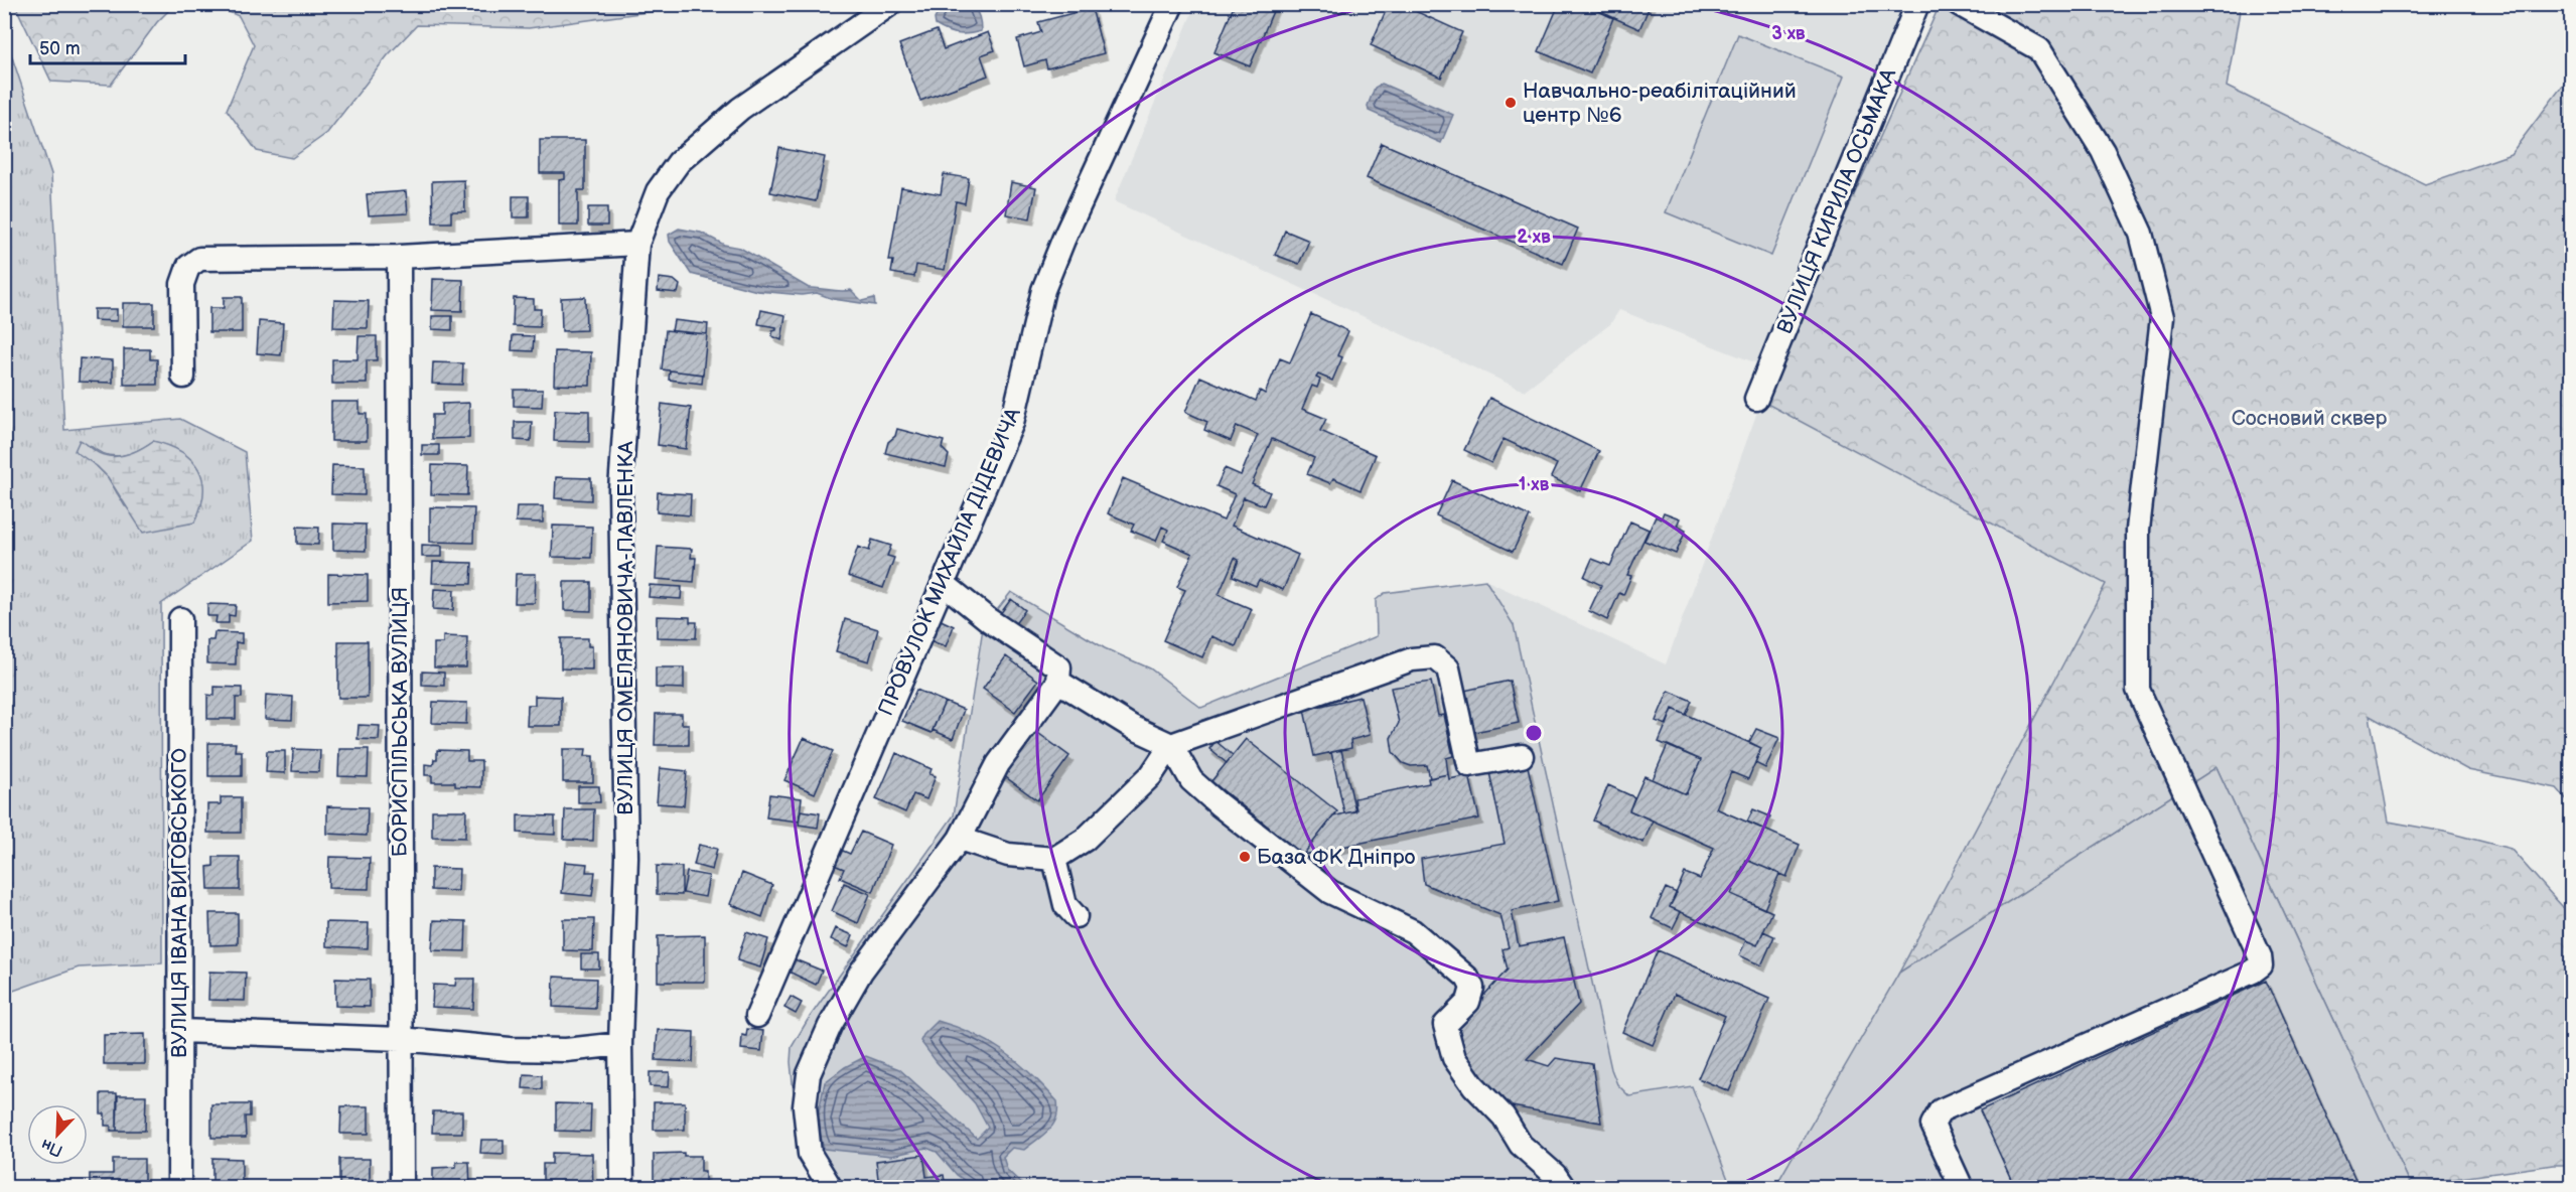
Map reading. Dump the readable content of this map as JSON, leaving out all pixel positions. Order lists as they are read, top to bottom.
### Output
{
  "streets": {
    "street": [
      "ВУЛИЦЯ КИРИЛА ОСЬМАКА",
      "ПРОВУЛОК МИХАЙЛА ДІДЕВИЧА",
      "ВУЛИЦЯ ОМЕЛЯНОВИЧА-ПАВЛЕНКА",
      "БОРИСПІЛЬСЬКА ВУЛИЦЯ",
      "ВУЛИЦЯ ІВАНА ВИГОВСЬКОГО"
    ]
  },
  "parks": ["Сосновий сквер"],
  "places": ["Навчально-реабілітаційний центр №6", "База ФК Дніпро"],
  "scale_bar": "50 m",
  "north": "bottom left",
  "rings": ["3 хв", "2 хв", "1 хв"]
}
